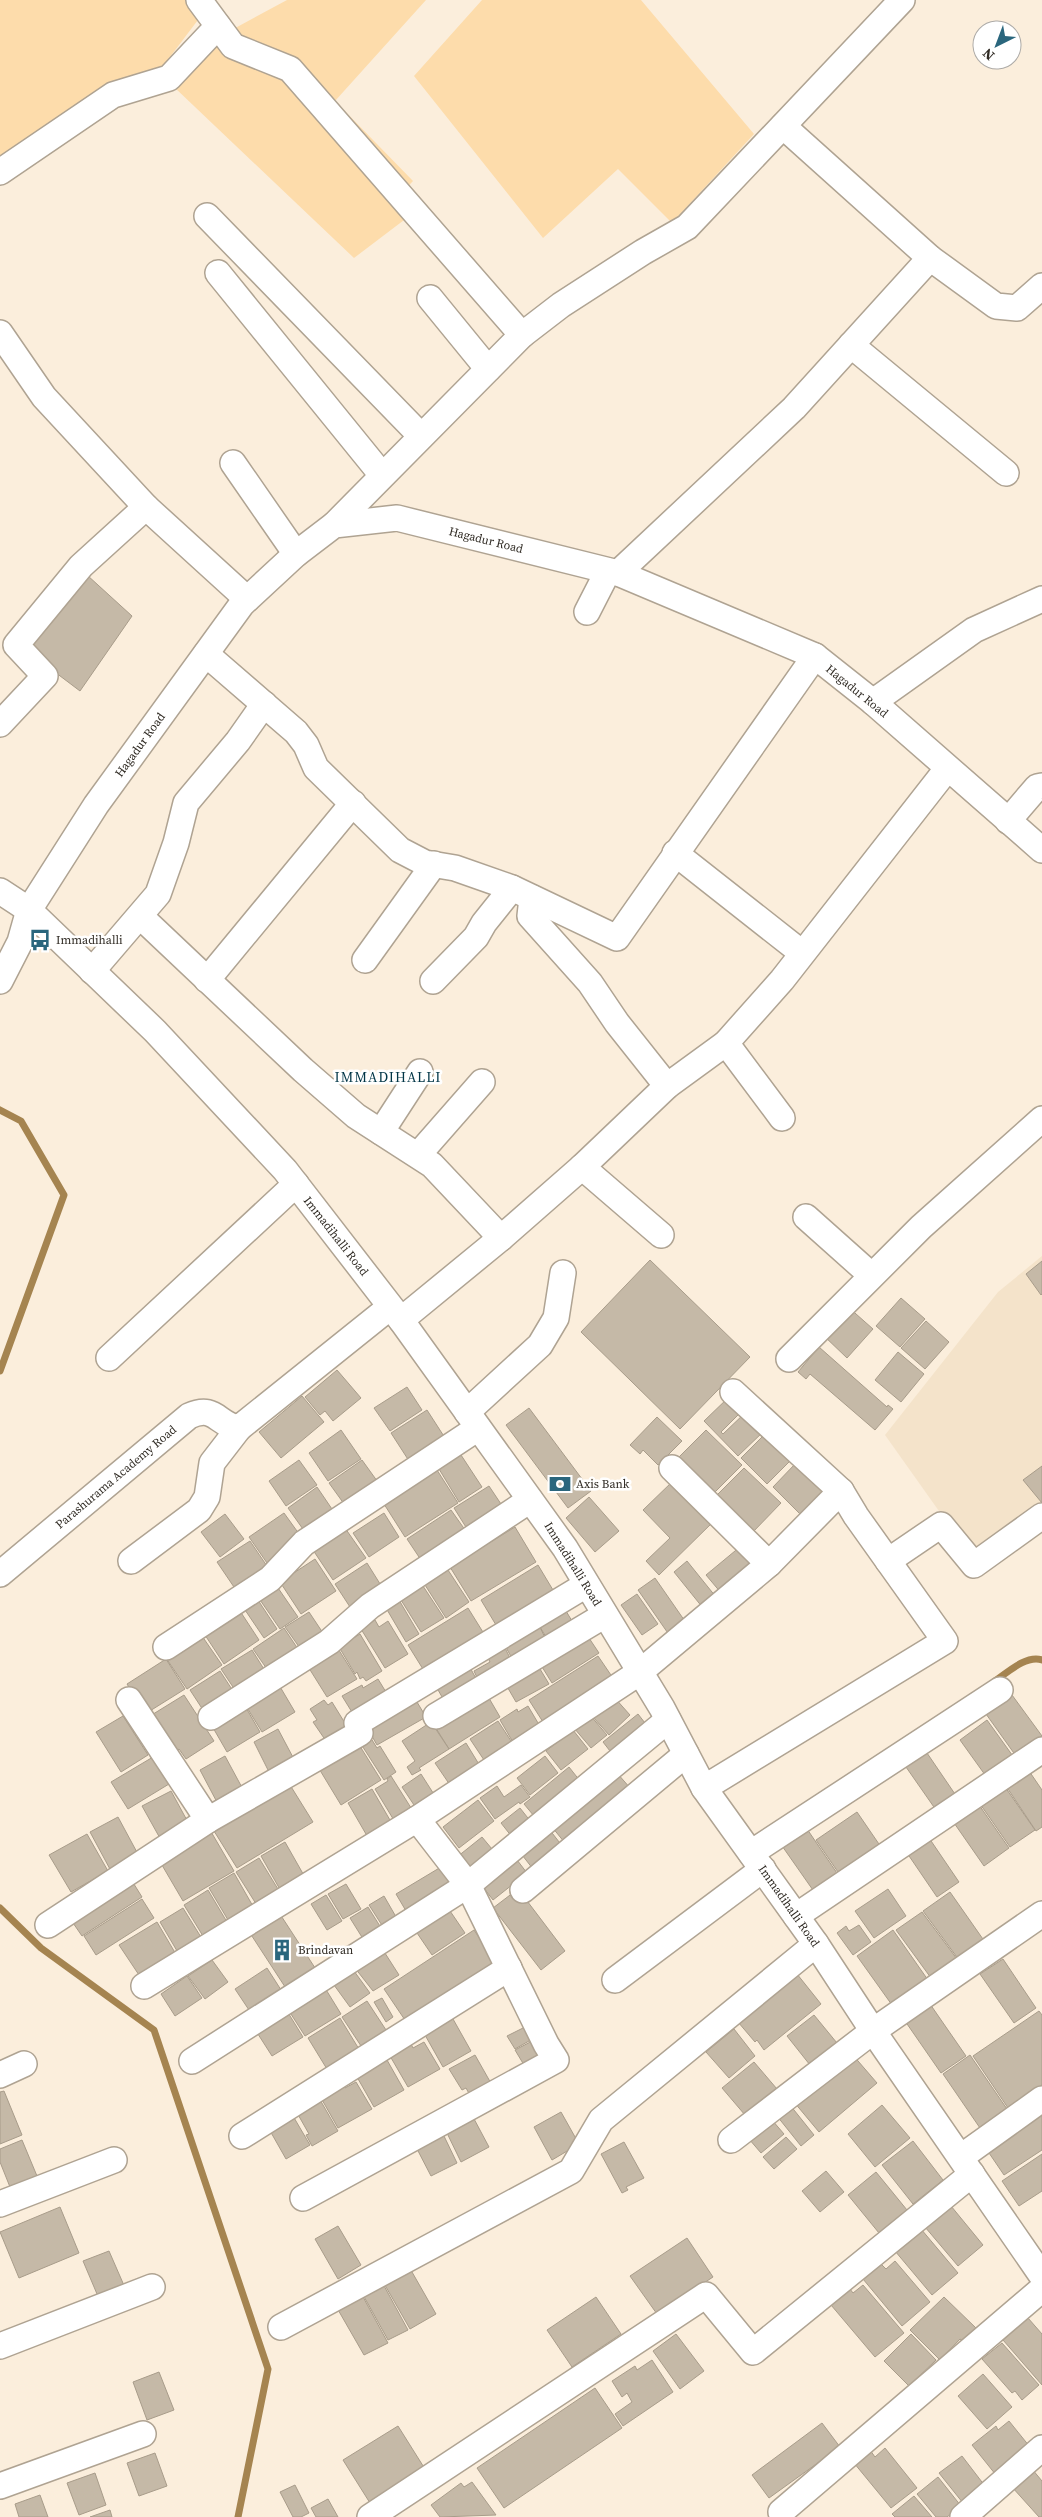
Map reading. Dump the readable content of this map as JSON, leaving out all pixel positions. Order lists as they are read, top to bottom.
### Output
{
  "streets": {
    "street": ["Hagadur Road", "Immadihalli Road", "Parashurama Academy Road"]
  },
  "crossings": [
    ["Hagadur Road", "Immadihalli Road"]
  ],
  "districts": ["IMMADIHALLI"],
  "places": {
    "bus stop": ["Immadihalli"],
    "bank": ["Axis Bank"],
    "building": ["Brindavan"]
  },
  "north": "bottom left"
}
